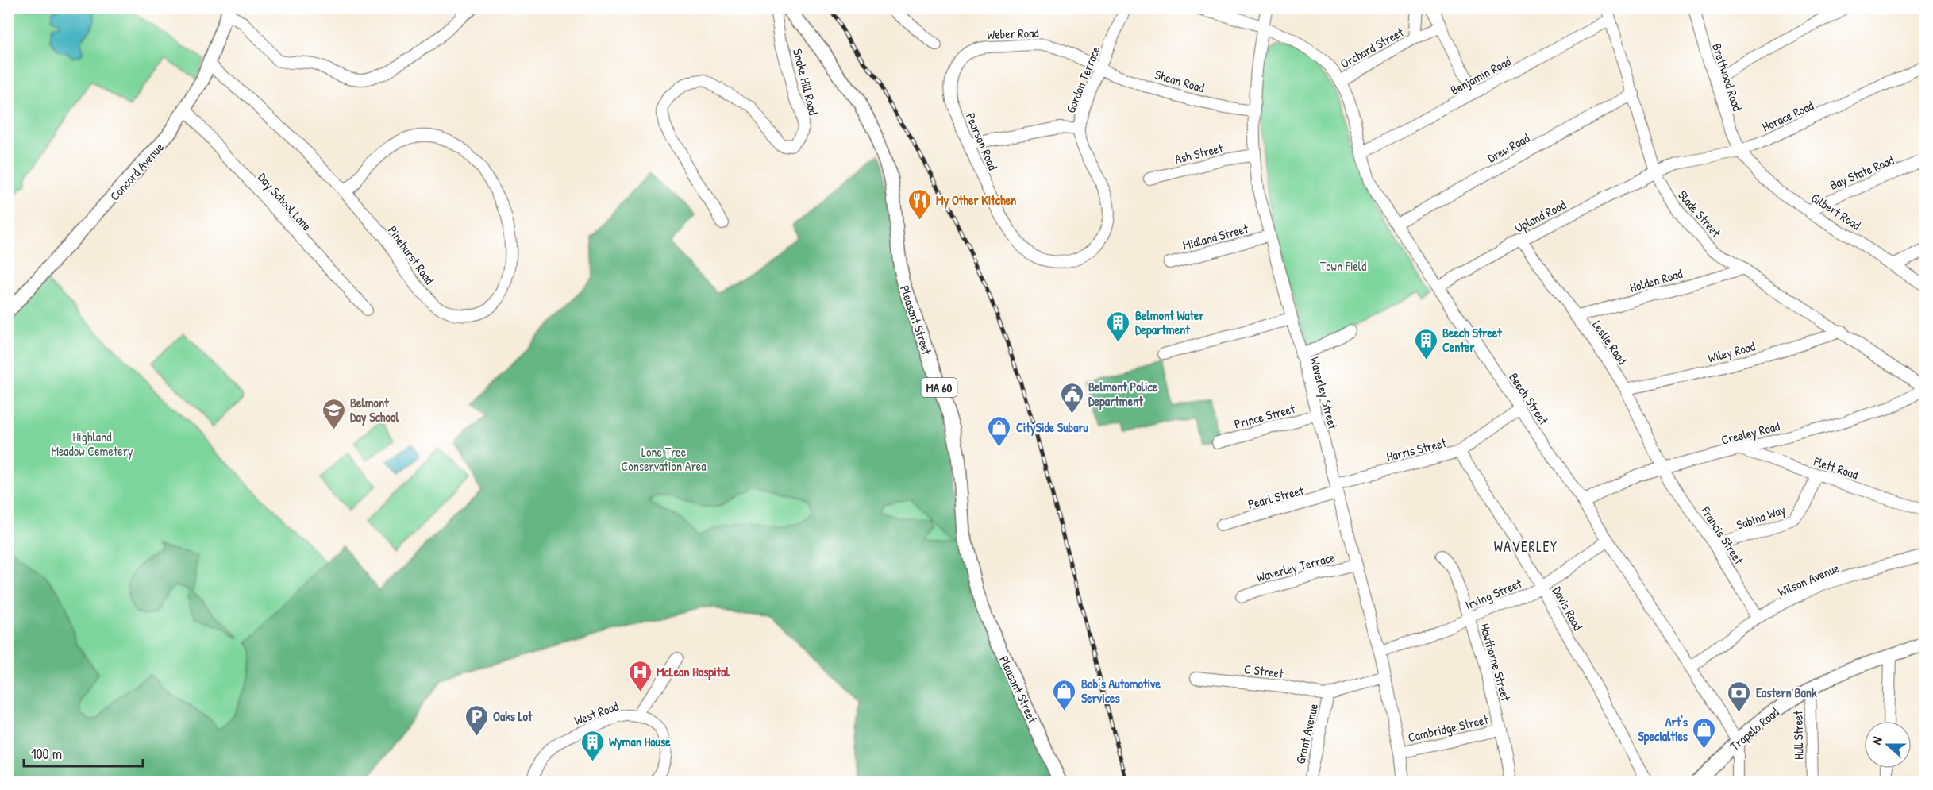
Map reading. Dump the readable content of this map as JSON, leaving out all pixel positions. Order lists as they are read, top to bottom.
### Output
{
  "streets": {
    "main road": [
      "Concord Avenue",
      "Pleasant Street",
      "MA 60",
      "Trapelo Road"
    ],
    "street": [
      "Weber Road",
      "Orchard Street",
      "Benjamin Road",
      "Brettwood Road",
      "Gordon Terrace",
      "Shean Road",
      "Snake Hill Road",
      "Horace Road",
      "Pearson Road",
      "Drew Road",
      "Ash Street",
      "Bay State Road",
      "Day School Lane",
      "Gilbert Road",
      "Slade Street",
      "Upland Road",
      "Midland Street",
      "Pinehurst Road",
      "Holden Road",
      "Leslie Road",
      "Wiley Road",
      "Waverley Street",
      "Beech Street",
      "Prince Street",
      "Creeley Road",
      "Harris Street",
      "Flett Road",
      "Pearl Street",
      "Sabina Way",
      "Francis Street",
      "Waverley Terrace",
      "Wilson Avenue",
      "Irving Street",
      "Davis Road",
      "Hawthorne Street",
      "C Street",
      "West Road",
      "Cambridge Street",
      "Grant Avenue",
      "Hull Street"
    ]
  },
  "crossings": [
    ["Weber Road", "Gordon Terrace"],
    ["Weber Road", "Shean Road"],
    ["Weber Road", "Pearson Road"],
    ["Orchard Street", "Beech Street"],
    ["Benjamin Road", "Slade Street"],
    ["Benjamin Road", "Beech Street"],
    ["Brettwood Road", "Horace Road"],
    ["Brettwood Road", "Gilbert Road"],
    ["Gordon Terrace", "Shean Road"],
    ["Gordon Terrace", "Pearson Road"],
    ["Shean Road", "Waverley Street"],
    ["Horace Road", "Gilbert Road"],
    ["Horace Road", "Slade Street"],
    ["Horace Road", "Upland Road"],
    ["Drew Road", "Slade Street"],
    ["Drew Road", "Beech Street"],
    ["Ash Street", "Waverley Street"],
    ["Concord Avenue", "Day School Lane"],
    ["Concord Avenue", "Pinehurst Road"],
    ["Bay State Road", "Gilbert Road"],
    ["Slade Street", "Upland Road"],
    ["Slade Street", "Holden Road"],
    ["Slade Street", "Wiley Road"],
    ["Slade Street", "Creeley Road"],
    ["Upland Road", "Leslie Road"],
    ["Upland Road", "Beech Street"],
    ["Midland Street", "Waverley Street"],
    ["Holden Road", "Leslie Road"],
    ["Leslie Road", "Wiley Road"],
    ["Leslie Road", "Creeley Road"],
    ["Leslie Road", "Francis Street"],
    ["Waverley Street", "Beech Street"],
    ["Waverley Street", "Prince Street"],
    ["Waverley Street", "Harris Street"],
    ["Waverley Street", "Pearl Street"],
    ["Waverley Street", "Waverley Terrace"],
    ["Waverley Street", "Irving Street"],
    ["Waverley Street", "Cambridge Street"],
    ["Waverley Street", "Grant Avenue"],
    ["Beech Street", "Creeley Road"],
    ["Beech Street", "Harris Street"],
    ["Beech Street", "Wilson Avenue"],
    ["Beech Street", "Irving Street"],
    ["Beech Street", "Trapelo Road"],
    ["Creeley Road", "Flett Road"],
    ["Creeley Road", "Francis Street"],
    ["Harris Street", "Pearl Street"],
    ["Harris Street", "Davis Road"],
    ["Flett Road", "Sabina Way"],
    ["Sabina Way", "Francis Street"],
    ["Francis Street", "Wilson Avenue"],
    ["Irving Street", "Davis Road"],
    ["Irving Street", "Hawthorne Street"],
    ["Hawthorne Street", "Cambridge Street"],
    ["C Street", "Grant Avenue"],
    ["Trapelo Road", "Hull Street"]
  ],
  "districts": ["WAVERLEY"],
  "parks": ["Town Field", "Highland Meadow Cemetery", "Lone Tree Conservation Area"],
  "places": {
    "restaurant": ["My Other Kitchen"],
    "building": ["Belmont Water Department", "Beech Street Center", "Wyman House"],
    "public building": ["Belmont Police Department"],
    "school or university": ["Belmont Day School"],
    "shop": ["CitySide Subaru", "Bob’s Automotive Services", "Art's Specialties"],
    "hospital": ["McLean Hospital"],
    "bank": ["Eastern Bank"],
    "parking": ["Oaks Lot"]
  },
  "scale_bar": "100 m",
  "north": "left"
}
